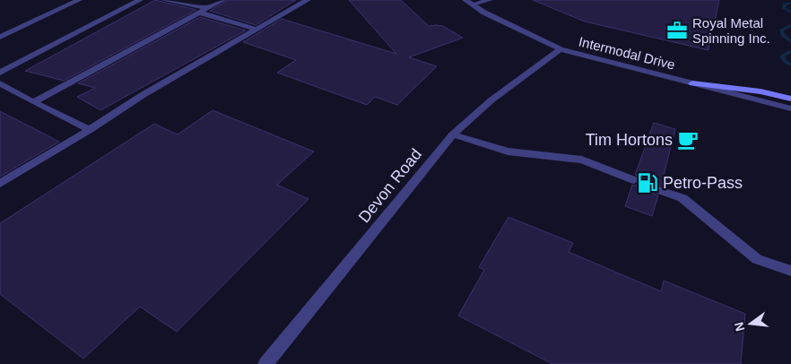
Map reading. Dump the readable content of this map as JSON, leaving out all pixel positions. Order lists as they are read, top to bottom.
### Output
{
  "streets": {
    "street": ["Intermodal Drive", "Devon Road"]
  },
  "crossings": [
    ["Intermodal Drive", "Devon Road"]
  ],
  "places": {
    "office": ["Royal Metal Spinning Inc."],
    "cafe": ["Tim Hortons"],
    "fuel station": ["Petro-Pass"]
  },
  "north": "left"
}
